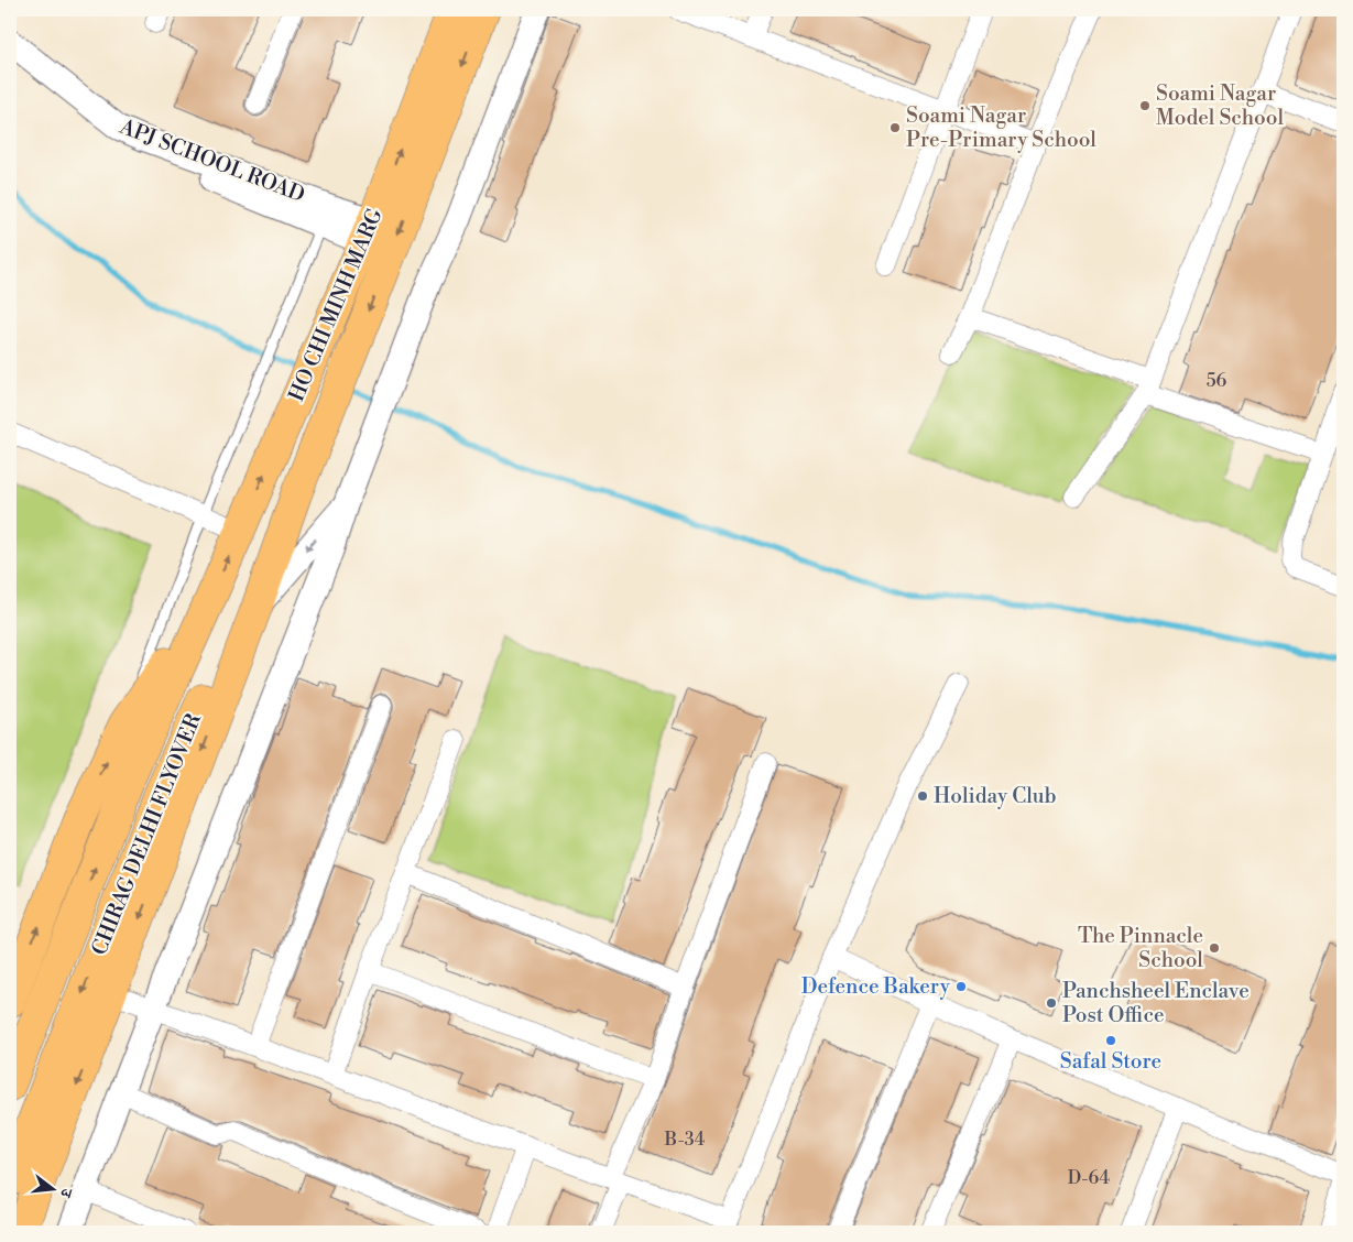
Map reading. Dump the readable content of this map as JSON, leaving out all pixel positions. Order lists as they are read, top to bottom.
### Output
{
  "streets": {
    "main road": ["HO CHI MINH MARG", "CHIRAG DELHI FLYOVER"],
    "street": ["APJ SCHOOL ROAD"]
  },
  "crossings": [
    ["HO CHI MINH MARG", "CHIRAG DELHI FLYOVER"]
  ],
  "places": [
    "Soami Nagar Model School",
    "Soami Nagar Pre-Primary School",
    "Holiday Club",
    "The Pinnacle School",
    "Defence Bakery",
    "Panchsheel Enclave Post Office",
    "Safal Store"
  ],
  "house_numbers": ["56", "B-34", "D-64"],
  "north": "right"
}
